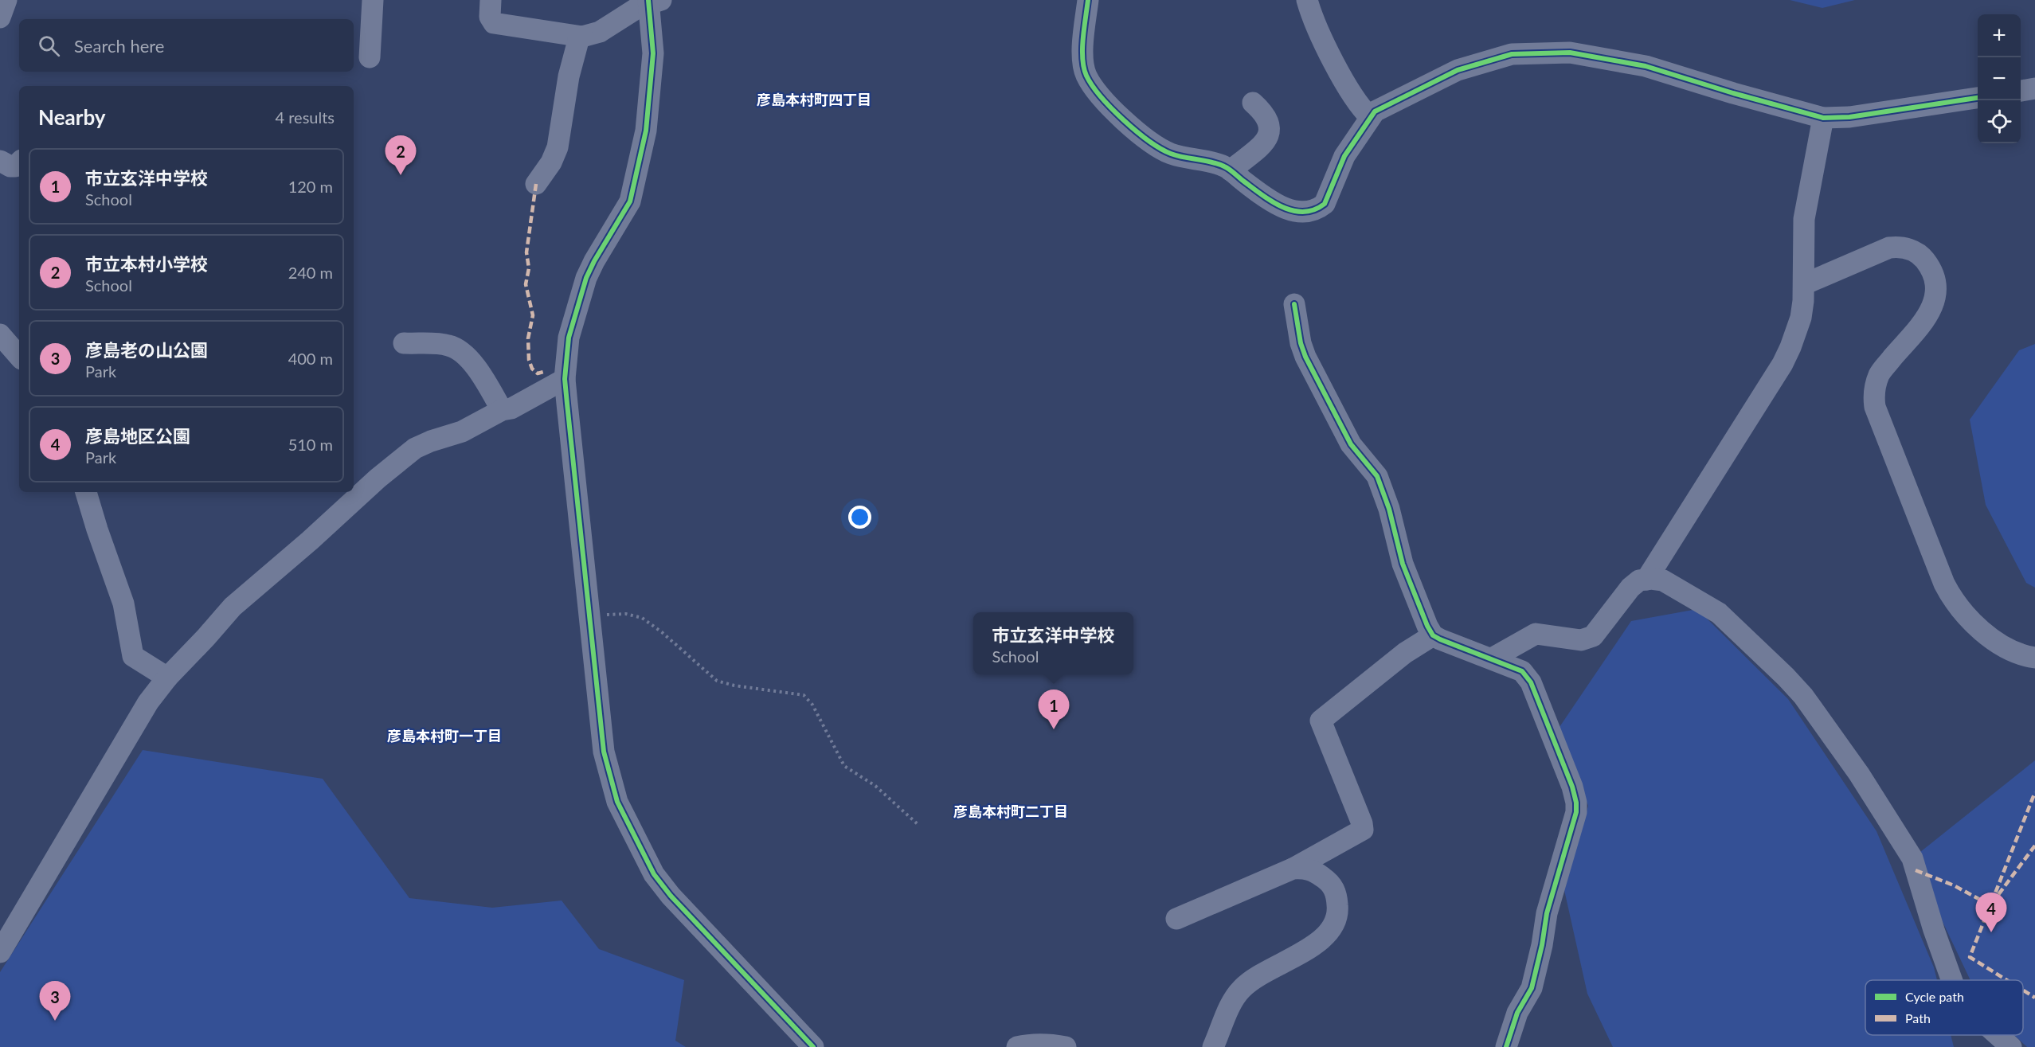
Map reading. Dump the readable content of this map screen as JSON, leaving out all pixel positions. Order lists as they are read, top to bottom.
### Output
{
  "districts": ["彦島本村町四丁目", "彦島本村町一丁目", "彦島本村町二丁目"],
  "legend": ["Cycle path", "Path"],
  "page": {
    "map_buttons": ["+", "−"],
    "search": "Search here",
    "heading": ["Nearby", "4 results"],
    "pins": [
      "2",
      "1",
      "4",
      "3"
    ],
    "list": [
      {
        "mark": "1",
        "name": "市立玄洋中学校",
        "note": "School",
        "value": "120 m"
      },
      {
        "mark": "2",
        "name": "市立本村小学校",
        "note": "School",
        "value": "240 m"
      },
      {
        "mark": "3",
        "name": "彦島老の山公園",
        "note": "Park",
        "value": "400 m"
      },
      {
        "mark": "4",
        "name": "彦島地区公園",
        "note": "Park",
        "value": "510 m"
      }
    ],
    "popup": ["市立玄洋中学校", "School"]
  }
}
